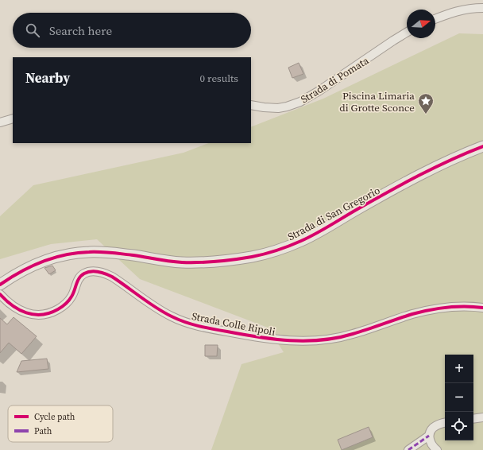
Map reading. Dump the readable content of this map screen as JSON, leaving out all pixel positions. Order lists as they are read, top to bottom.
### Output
{
  "streets": {
    "street": ["Strada di Pomata", "Strada di San Gregorio", "Strada Colle Ripoli"]
  },
  "places": {
    "place": ["Piscina Limaria di Grotte Sconce"]
  },
  "legend": ["Cycle path", "Path"],
  "north": "right",
  "page": {
    "search": "Search here",
    "heading": ["Nearby", "0 results"],
    "map_buttons": ["+", "−"]
  }
}
